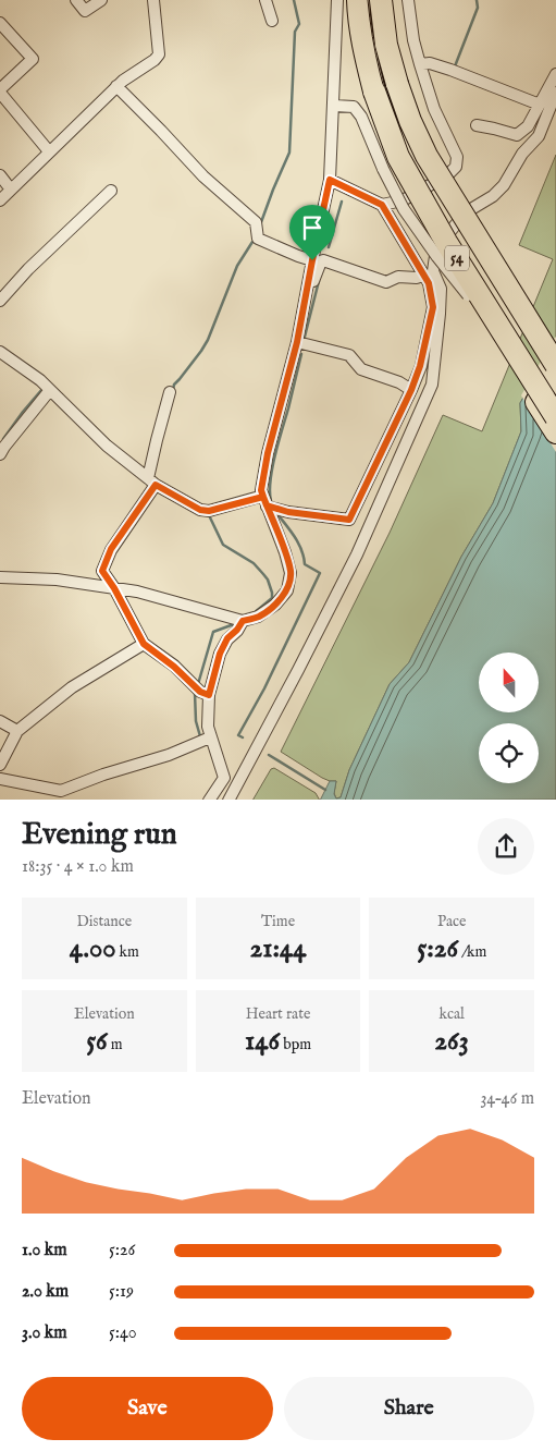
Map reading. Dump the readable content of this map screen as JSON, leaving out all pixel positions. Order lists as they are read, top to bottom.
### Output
{
  "streets": {
    "highway": ["54"]
  },
  "north": "top",
  "page": {
    "heading": ["Evening run", "18:35 · 4 × 1.0 km"],
    "stats": [
      ["Distance", "4.00 km"],
      ["Time", "21:44"],
      ["Pace", "5:26 /km"],
      ["Elevation", "56 m"],
      ["Heart rate", "146 bpm"],
      ["kcal", "263"]
    ],
    "chart": ["Elevation", "34–46 m"],
    "list": [
      {
        "name": "1.0 km",
        "note": "5:26"
      },
      {
        "name": "2.0 km",
        "note": "5:19"
      },
      {
        "name": "3.0 km",
        "note": "5:40"
      }
    ],
    "buttons": ["Save", "Share"]
  }
}
